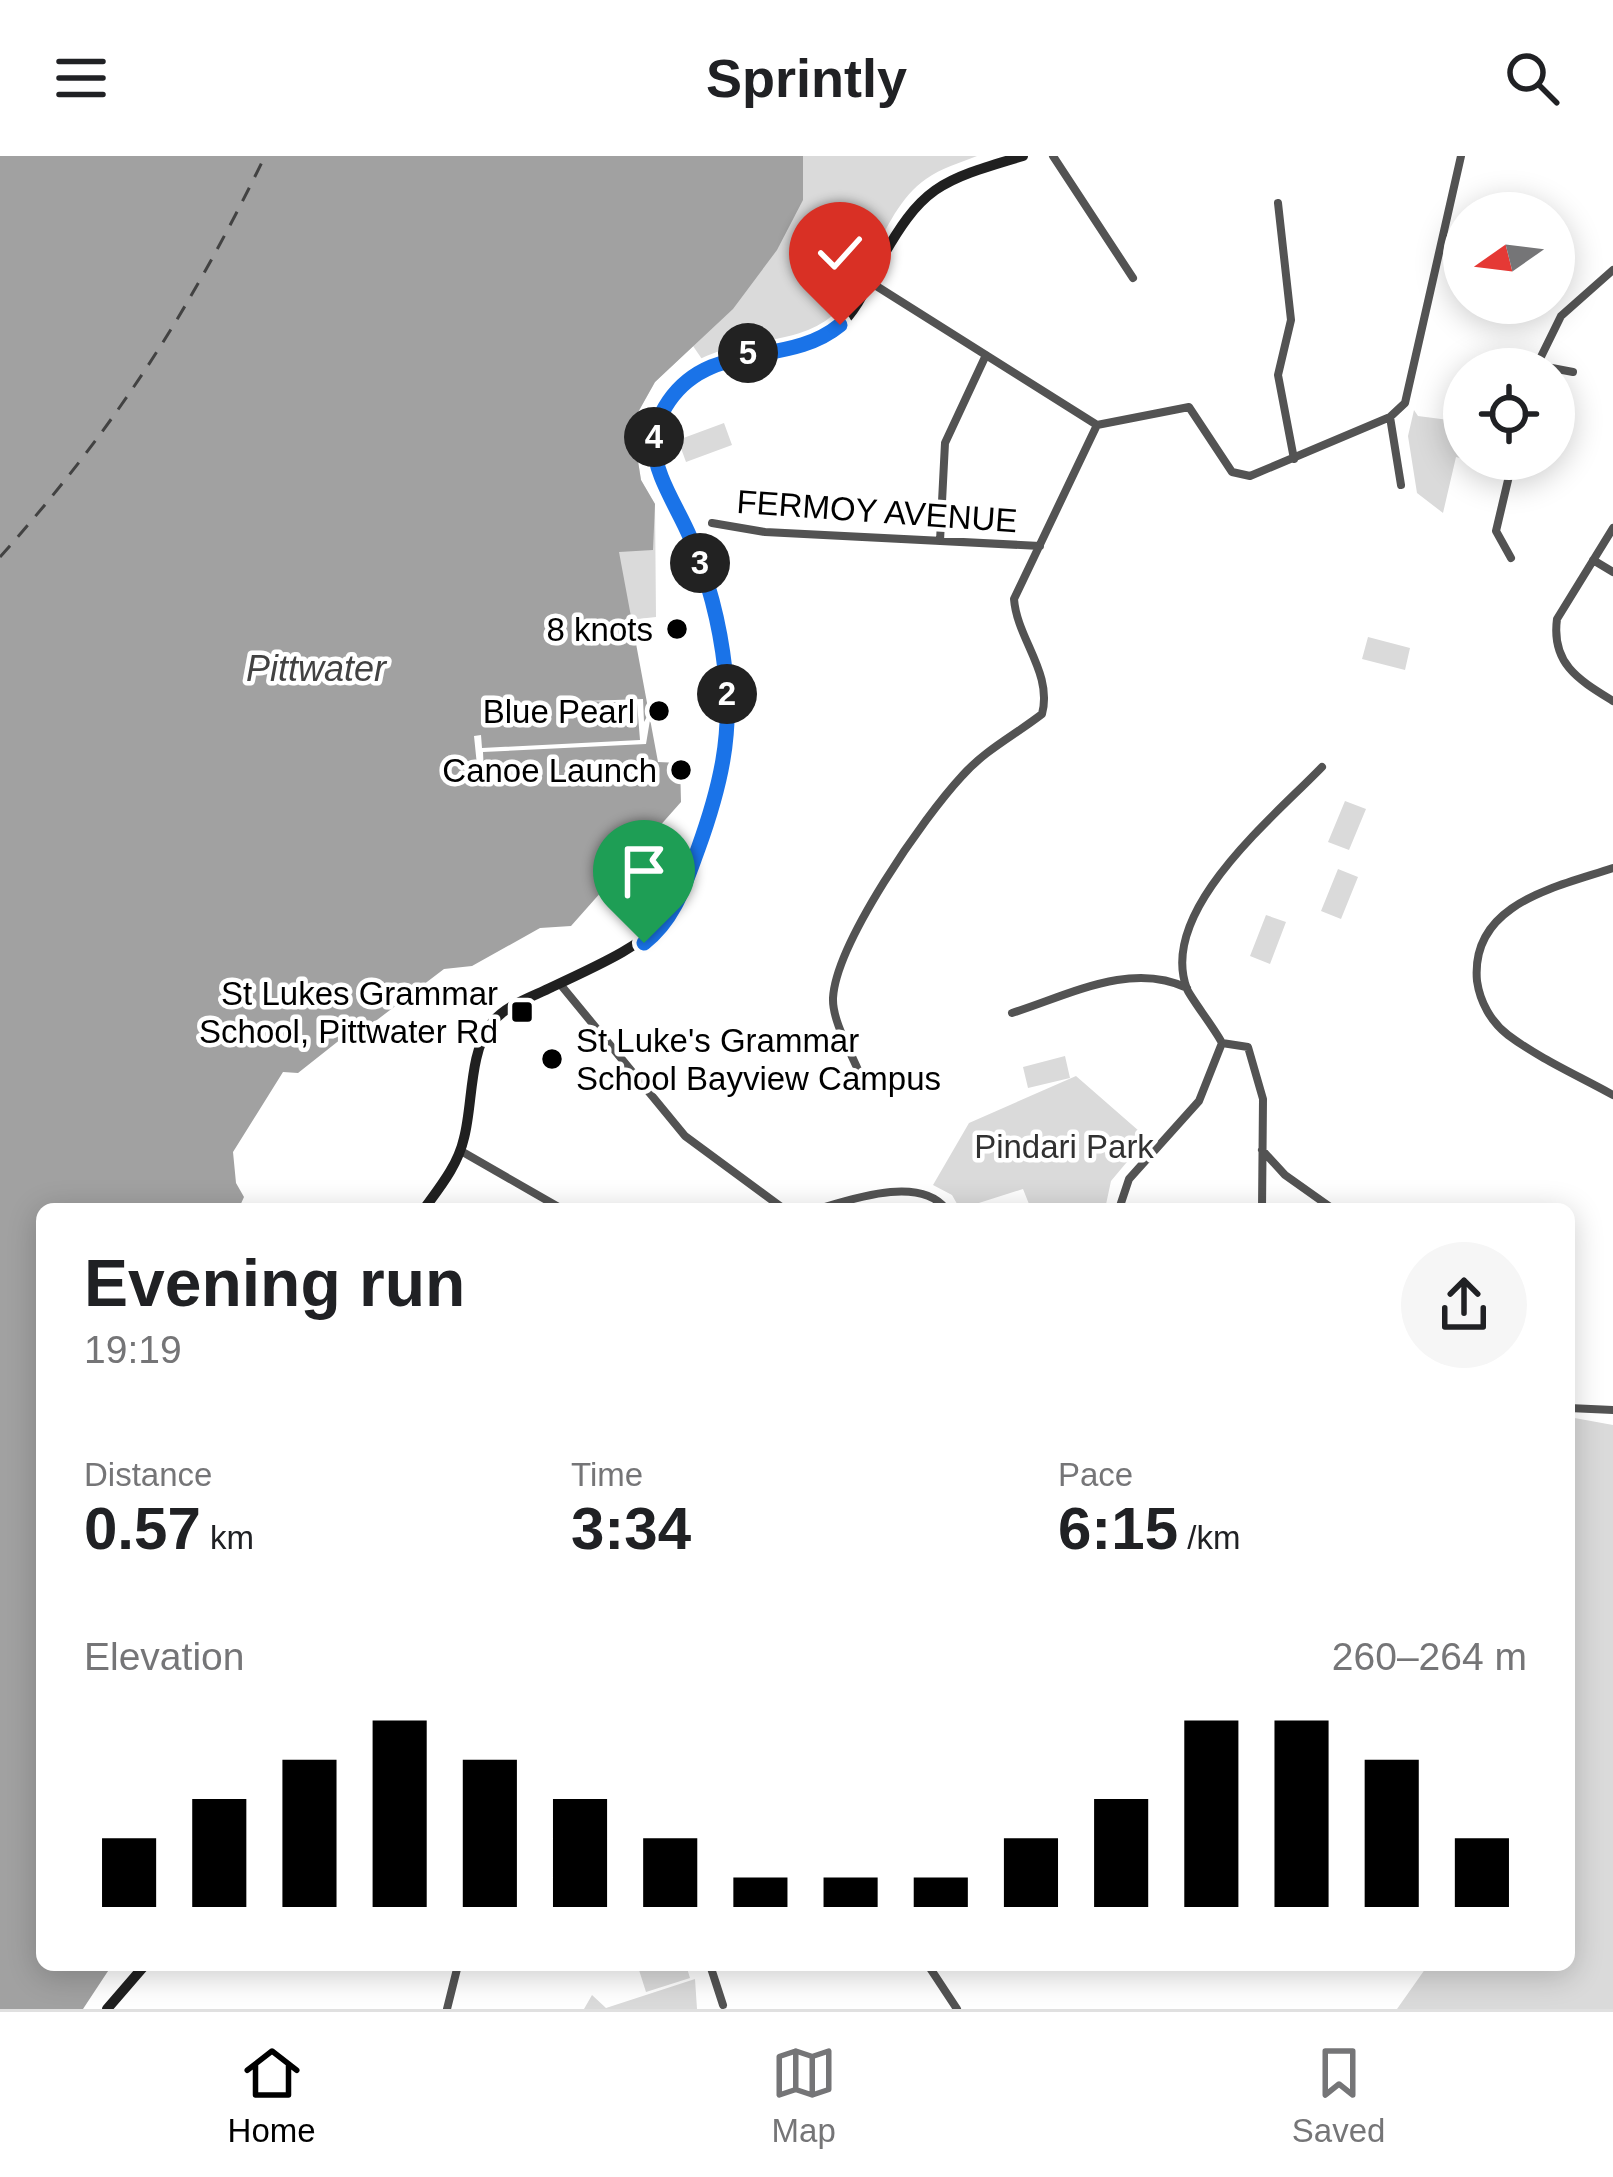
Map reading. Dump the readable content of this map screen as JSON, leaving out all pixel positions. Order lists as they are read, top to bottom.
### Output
{
  "streets": {
    "street": ["FERMOY AVENUE"]
  },
  "water": ["Pittwater"],
  "parks": ["Pindari Park"],
  "places": {
    "other": [
      "8 knots",
      "Blue Pearl",
      "Canoe Launch",
      "St Luke's Grammar School Bayview Campus"
    ],
    "transit": ["St Lukes Grammar School, Pittwater Rd"]
  },
  "north": "left",
  "page": {
    "header": "Sprintly",
    "pins": [
      "5",
      "4",
      "3",
      "2"
    ],
    "heading": ["Evening run", "19:19"],
    "stats": [
      ["Distance", "0.57 km"],
      ["Time", "3:34"],
      ["Pace", "6:15 /km"]
    ],
    "chart": ["Elevation", "260–264 m"],
    "tabs": ["Home", "Map", "Saved"]
  }
}
